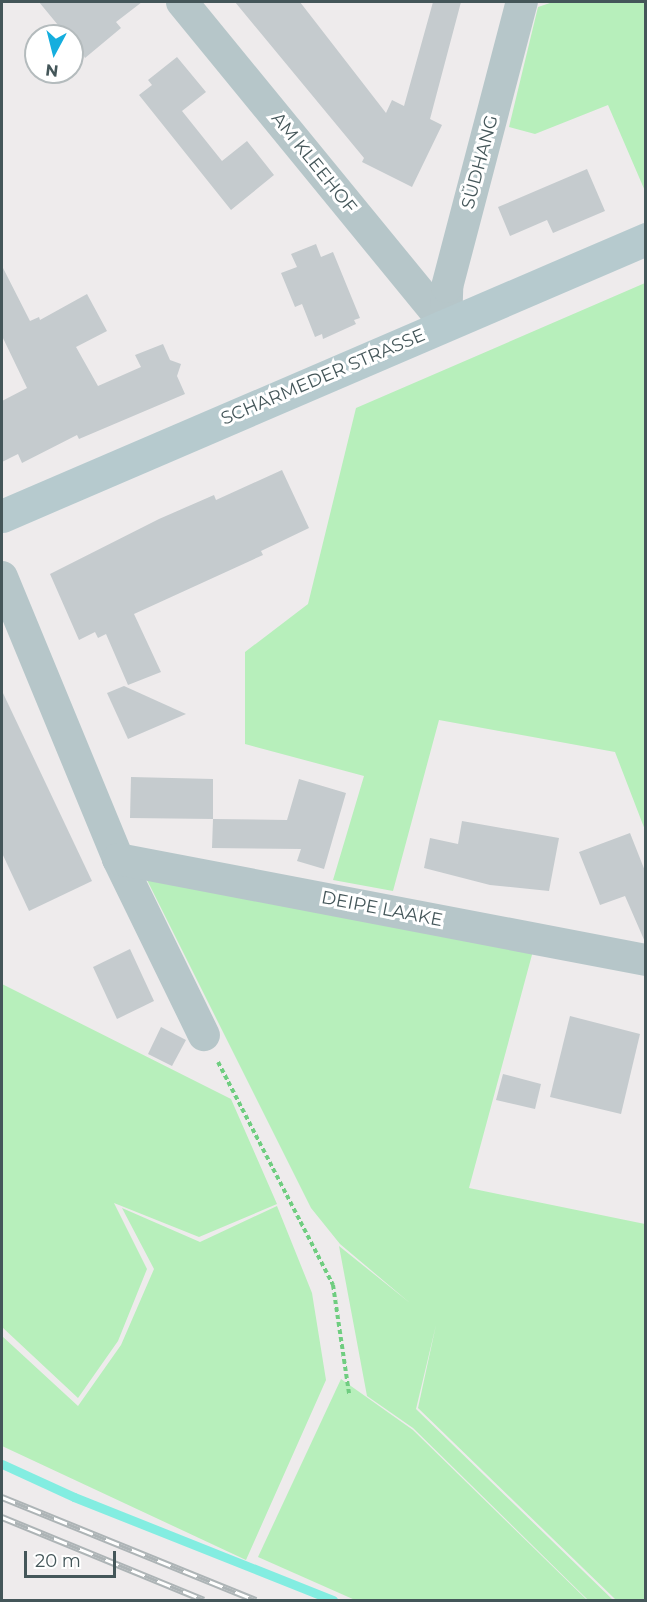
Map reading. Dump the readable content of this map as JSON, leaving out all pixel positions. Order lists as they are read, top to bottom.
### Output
{
  "streets": {
    "street": [
      "SÜDHANG",
      "AM KLEEHOF",
      "SCHARMEDER STRASSE",
      "DEIPE LAAKE"
    ]
  },
  "crossings": [
    ["SÜDHANG", "AM KLEEHOF"],
    ["SÜDHANG", "SCHARMEDER STRASSE"],
    ["AM KLEEHOF", "SCHARMEDER STRASSE"]
  ],
  "scale_bar": "20 m",
  "north": "bottom"
}
